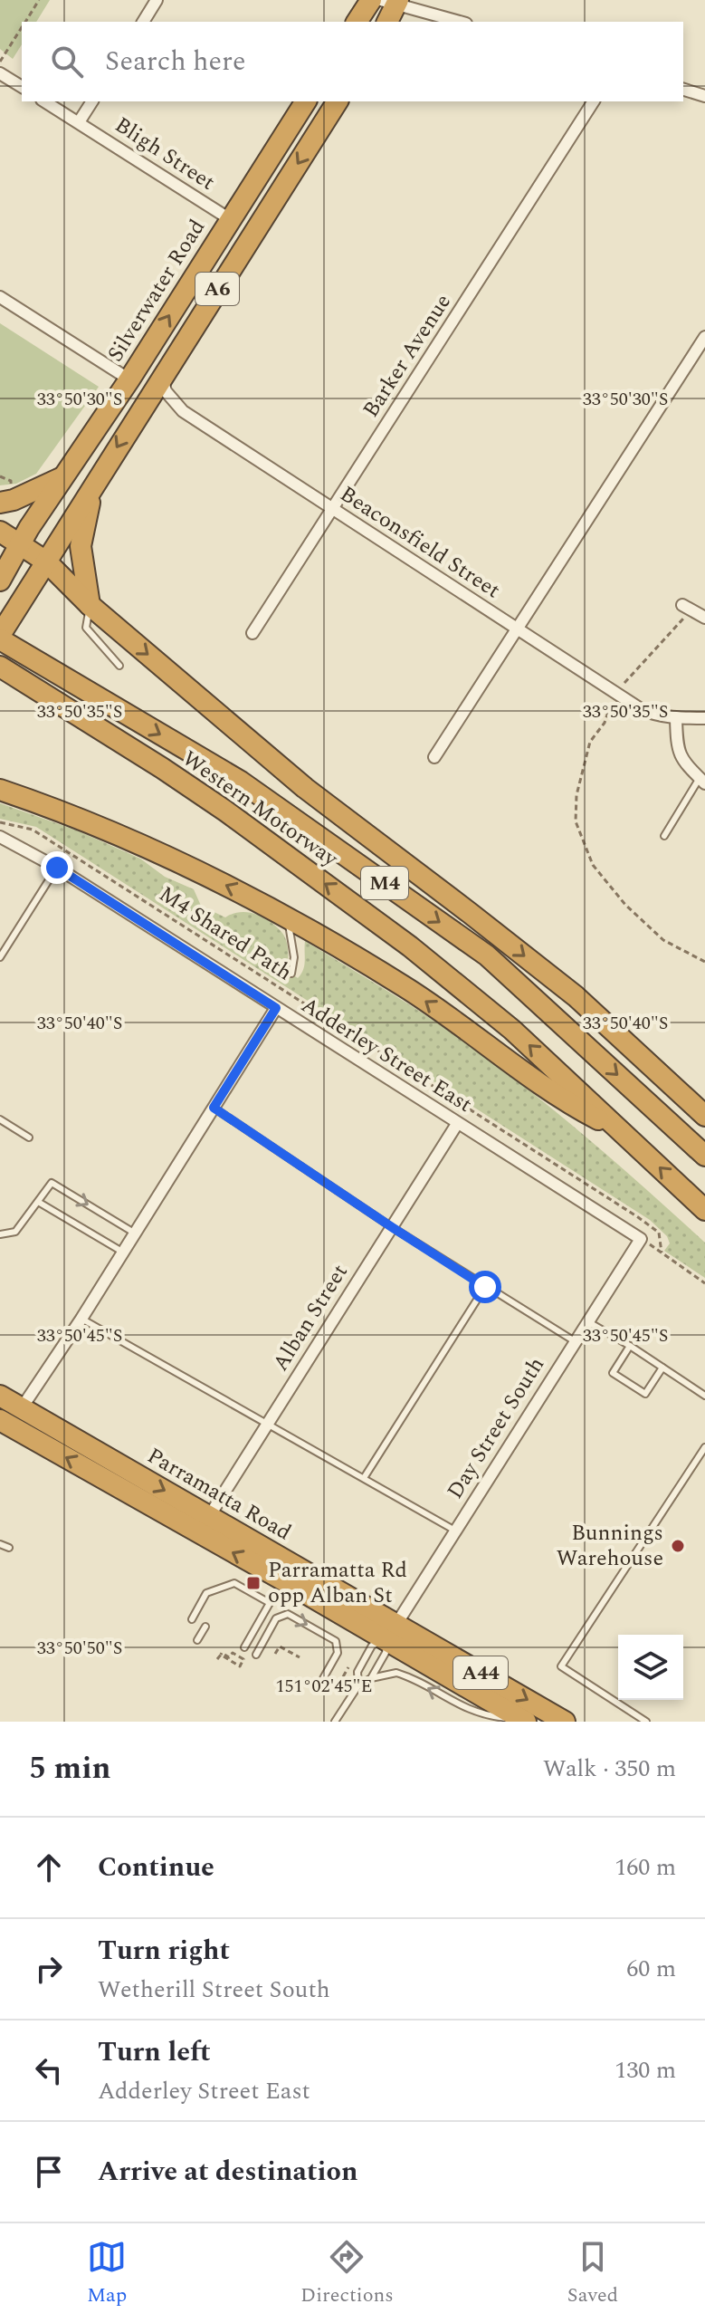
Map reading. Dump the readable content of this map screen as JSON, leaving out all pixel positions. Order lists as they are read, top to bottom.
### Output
{
  "streets": {
    "highway": [
      "A6",
      "Silverwater Road",
      "Western Motorway",
      "M4",
      "Parramatta Road",
      "A44"
    ],
    "street": [
      "Bligh Street",
      "Barker Avenue",
      "Beaconsfield Street",
      "Adderley Street East",
      "Alban Street",
      "Day Street South"
    ],
    "path": ["M4 Shared Path"]
  },
  "crossings": [
    ["Bligh Street", "Silverwater Road"],
    ["A6", "Beaconsfield Street"],
    ["A6", "Western Motorway"],
    ["Barker Avenue", "Beaconsfield Street"],
    ["Adderley Street East", "Alban Street"],
    ["Adderley Street East", "Day Street South"],
    ["Alban Street", "Parramatta Road"],
    ["Day Street South", "Parramatta Road"]
  ],
  "places": {
    "other": ["Bunnings Warehouse"],
    "transit": ["Parramatta Rd opp Alban St"]
  },
  "page": {
    "search": "Search here",
    "heading": ["5 min", "Walk · 350 m"],
    "list": [
      ["Continue", "160 m"],
      ["Turn right", "Wetherill Street South", "60 m"],
      ["Turn left", "Adderley Street East", "130 m"],
      "Arrive at destination"
    ],
    "nav": ["Map", "Directions", "Saved"]
  },
  "coordinates": [
    "33°50'30\"S",
    "33°50'35\"S",
    "33°50'40\"S",
    "33°50'45\"S",
    "33°50'50\"S",
    "151°02'45\"E"
  ]
}
